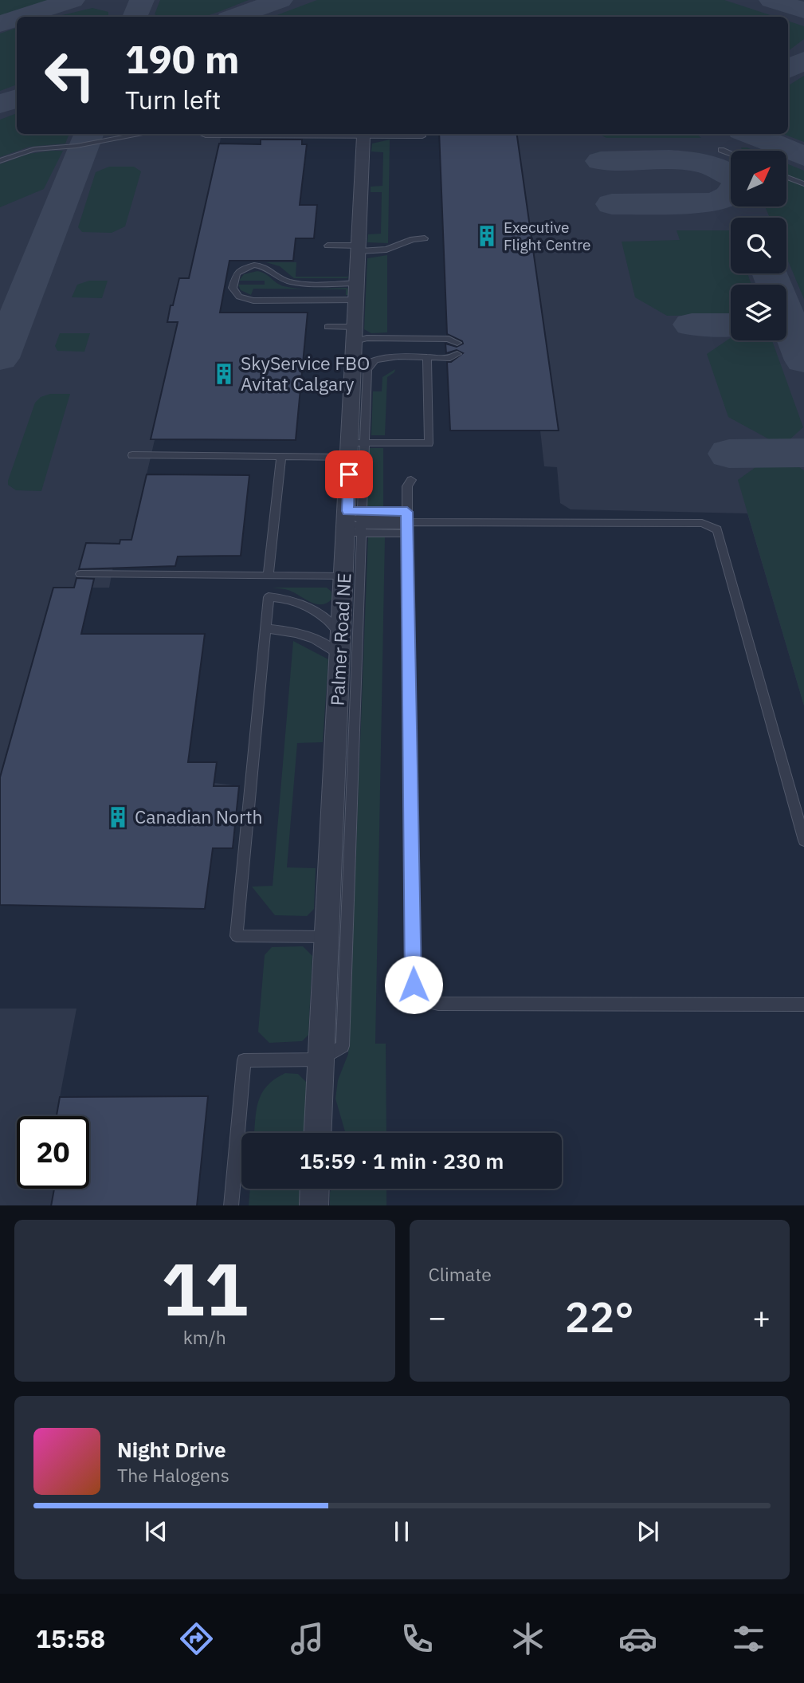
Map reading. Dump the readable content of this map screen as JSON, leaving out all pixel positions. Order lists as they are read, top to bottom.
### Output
{
  "streets": {
    "street": ["Palmer Road NE"]
  },
  "places": {
    "building": ["Executive Flight Centre", "SkyService FBO Avitat Calgary", "Canadian North"]
  },
  "north": "top right",
  "page": {
    "turn": ["190 m", "Turn left"],
    "limit": "20",
    "trip": "15:59 · 1 min · 230 m",
    "tile": [
      ["11", "km/h"],
      "Climate"
    ],
    "heat": ["−", "22°", "+"],
    "song": ["Night Drive", "The Halogens"],
    "tabs": "15:58"
  }
}
